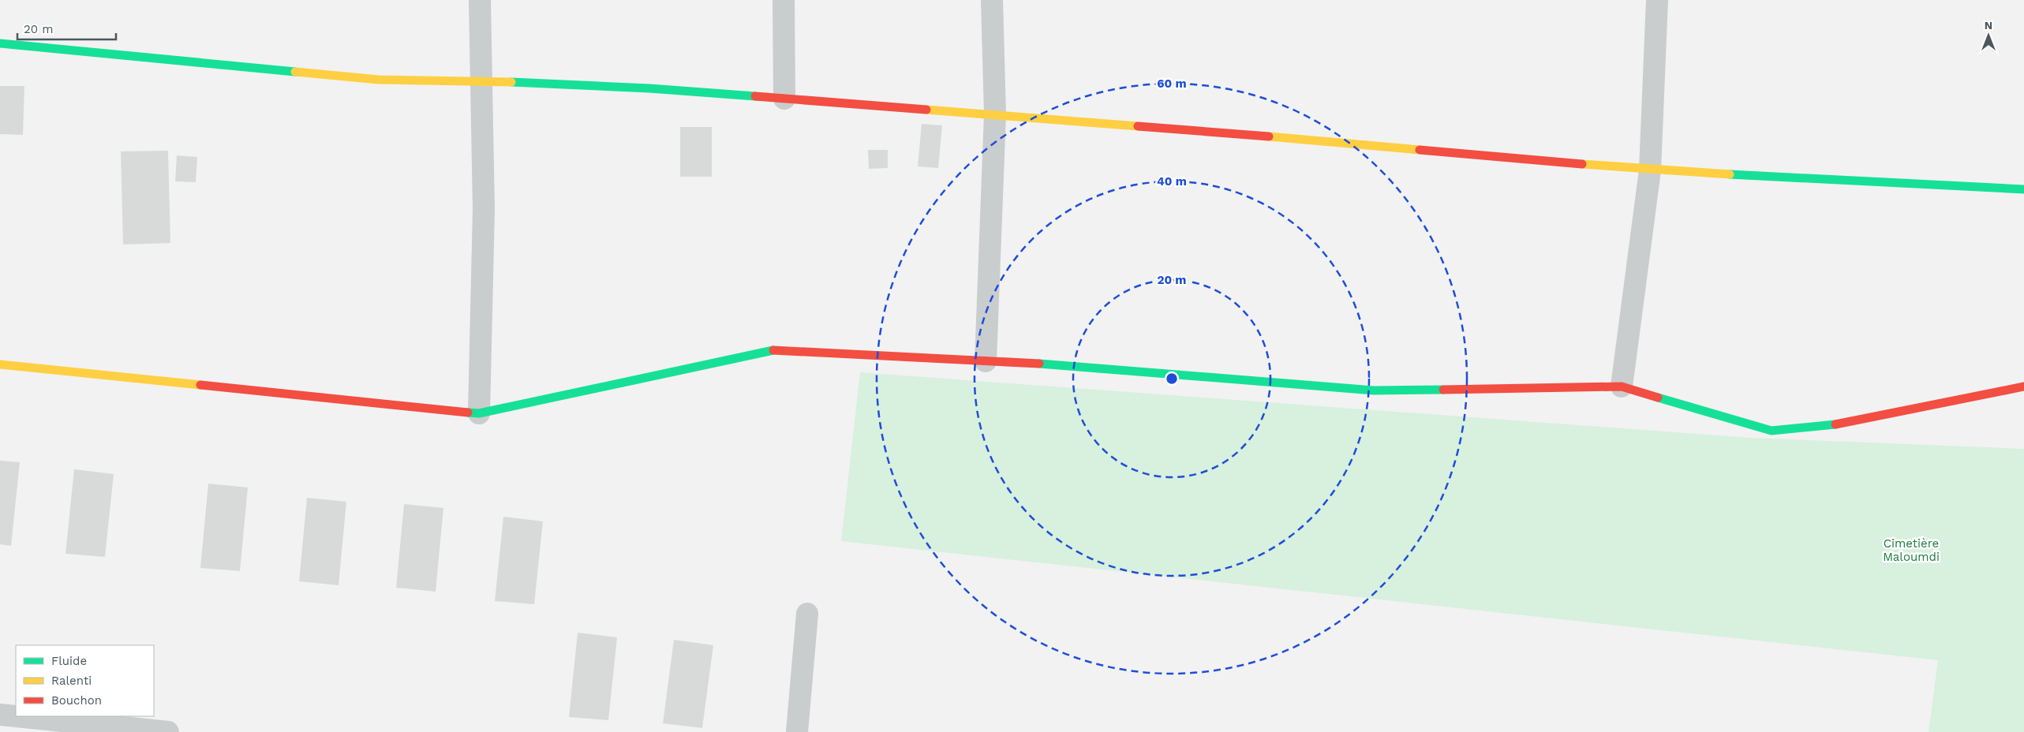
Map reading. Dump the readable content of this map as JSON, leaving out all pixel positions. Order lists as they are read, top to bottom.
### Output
{
  "parks": ["Cimetière Maloumdi"],
  "legend": ["Fluide", "Ralenti", "Bouchon"],
  "scale_bar": "20 m",
  "north": "top",
  "rings": ["60 m", "40 m", "20 m"]
}
